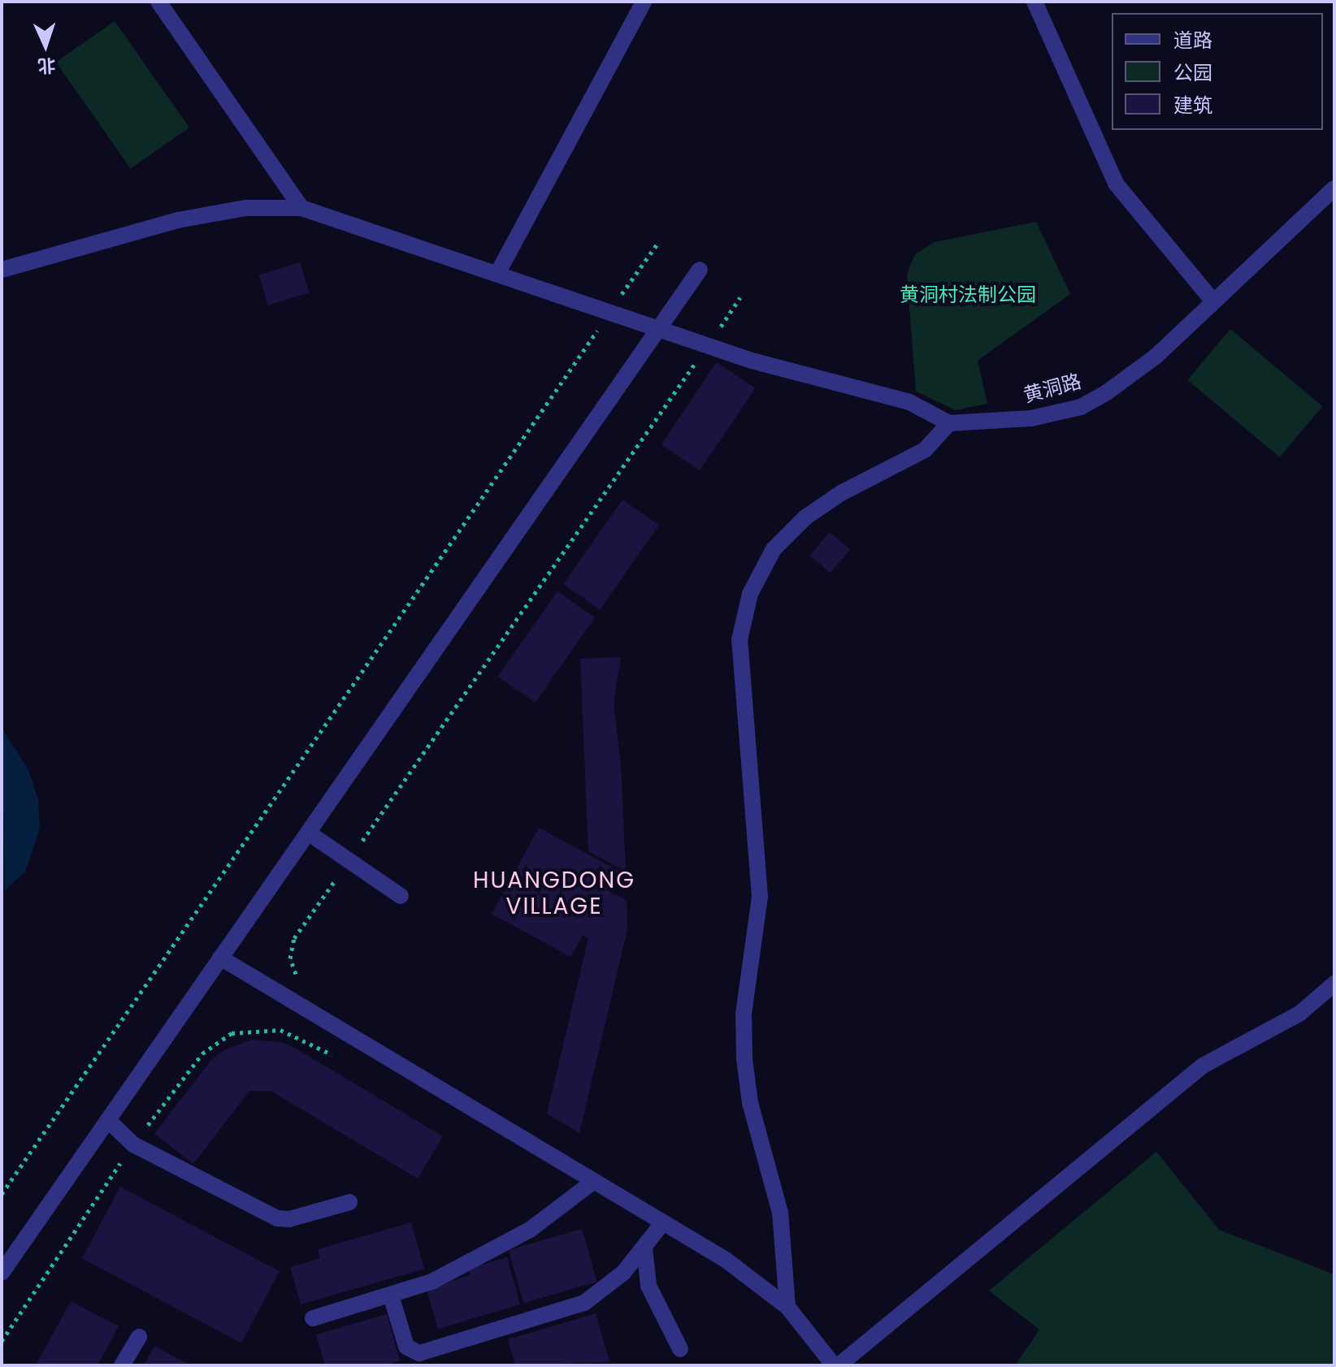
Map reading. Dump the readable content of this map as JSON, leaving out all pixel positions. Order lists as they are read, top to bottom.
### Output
{
  "streets": {
    "street": ["黄洞路"]
  },
  "districts": ["HUANGDONG VILLAGE"],
  "parks": ["黄洞村法制公园"],
  "legend": ["道路", "公园", "建筑"],
  "north": "bottom"
}
